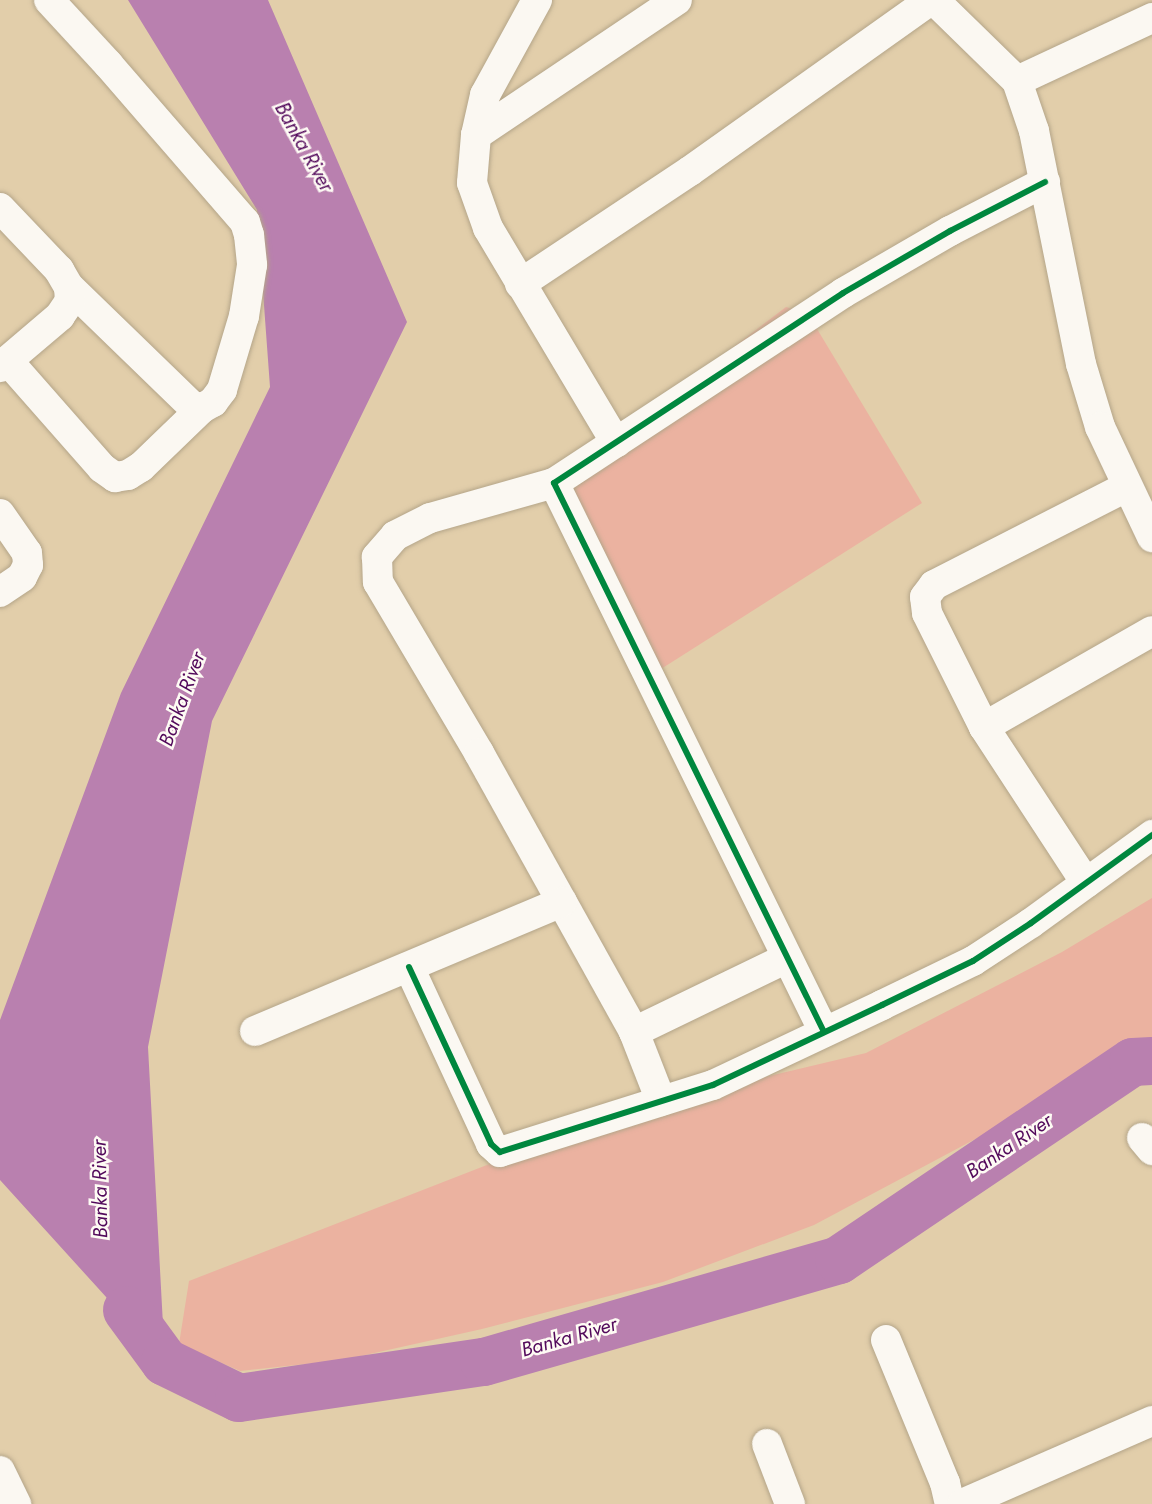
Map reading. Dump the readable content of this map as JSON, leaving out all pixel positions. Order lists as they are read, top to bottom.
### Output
{
  "water": ["Banka River"]
}
